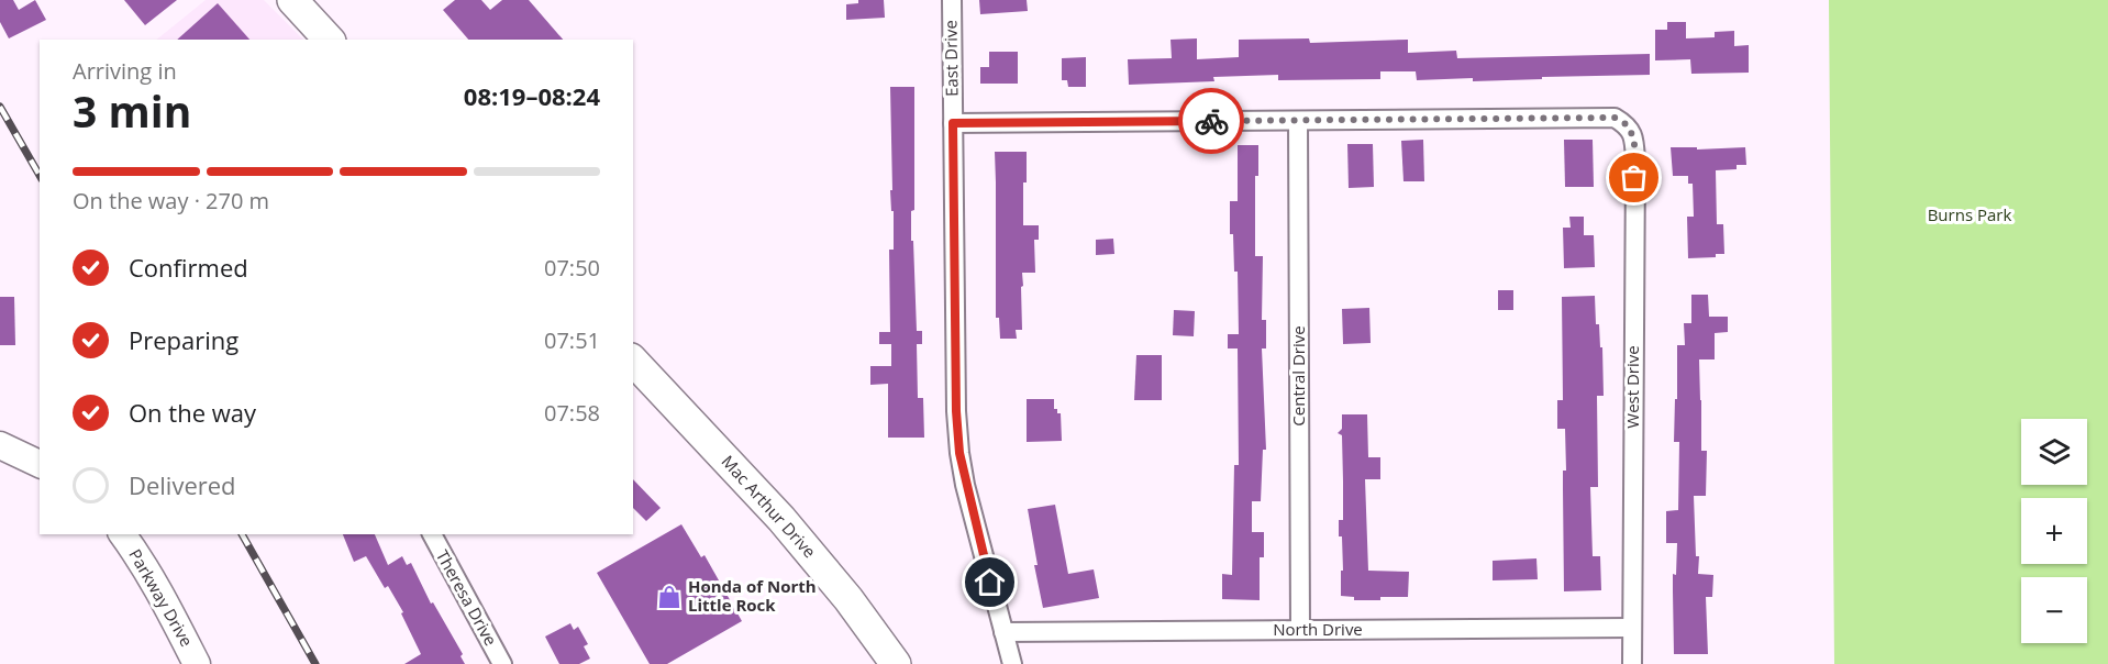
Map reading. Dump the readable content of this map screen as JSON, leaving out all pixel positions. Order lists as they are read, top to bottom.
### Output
{
  "streets": {
    "main road": ["Mac Arthur Drive"],
    "street": [
      "East Drive",
      "Central Drive",
      "West Drive",
      "Parkway Drive",
      "Theresa Drive",
      "North Drive"
    ]
  },
  "crossings": [
    ["East Drive", "North Drive"],
    ["Central Drive", "West Drive"],
    ["Central Drive", "North Drive"],
    ["West Drive", "North Drive"]
  ],
  "parks": ["Burns Park"],
  "places": {
    "shop": ["Honda of North Little Rock"]
  },
  "page": {
    "heading": ["3 min", "Arriving in", "08:19–08:24"],
    "bar": "On the way · 270 m",
    "list": [
      ["Confirmed", "07:50"],
      ["Preparing", "07:51"],
      ["On the way", "07:58"],
      "Delivered"
    ],
    "map_buttons": ["+", "−"]
  }
}
